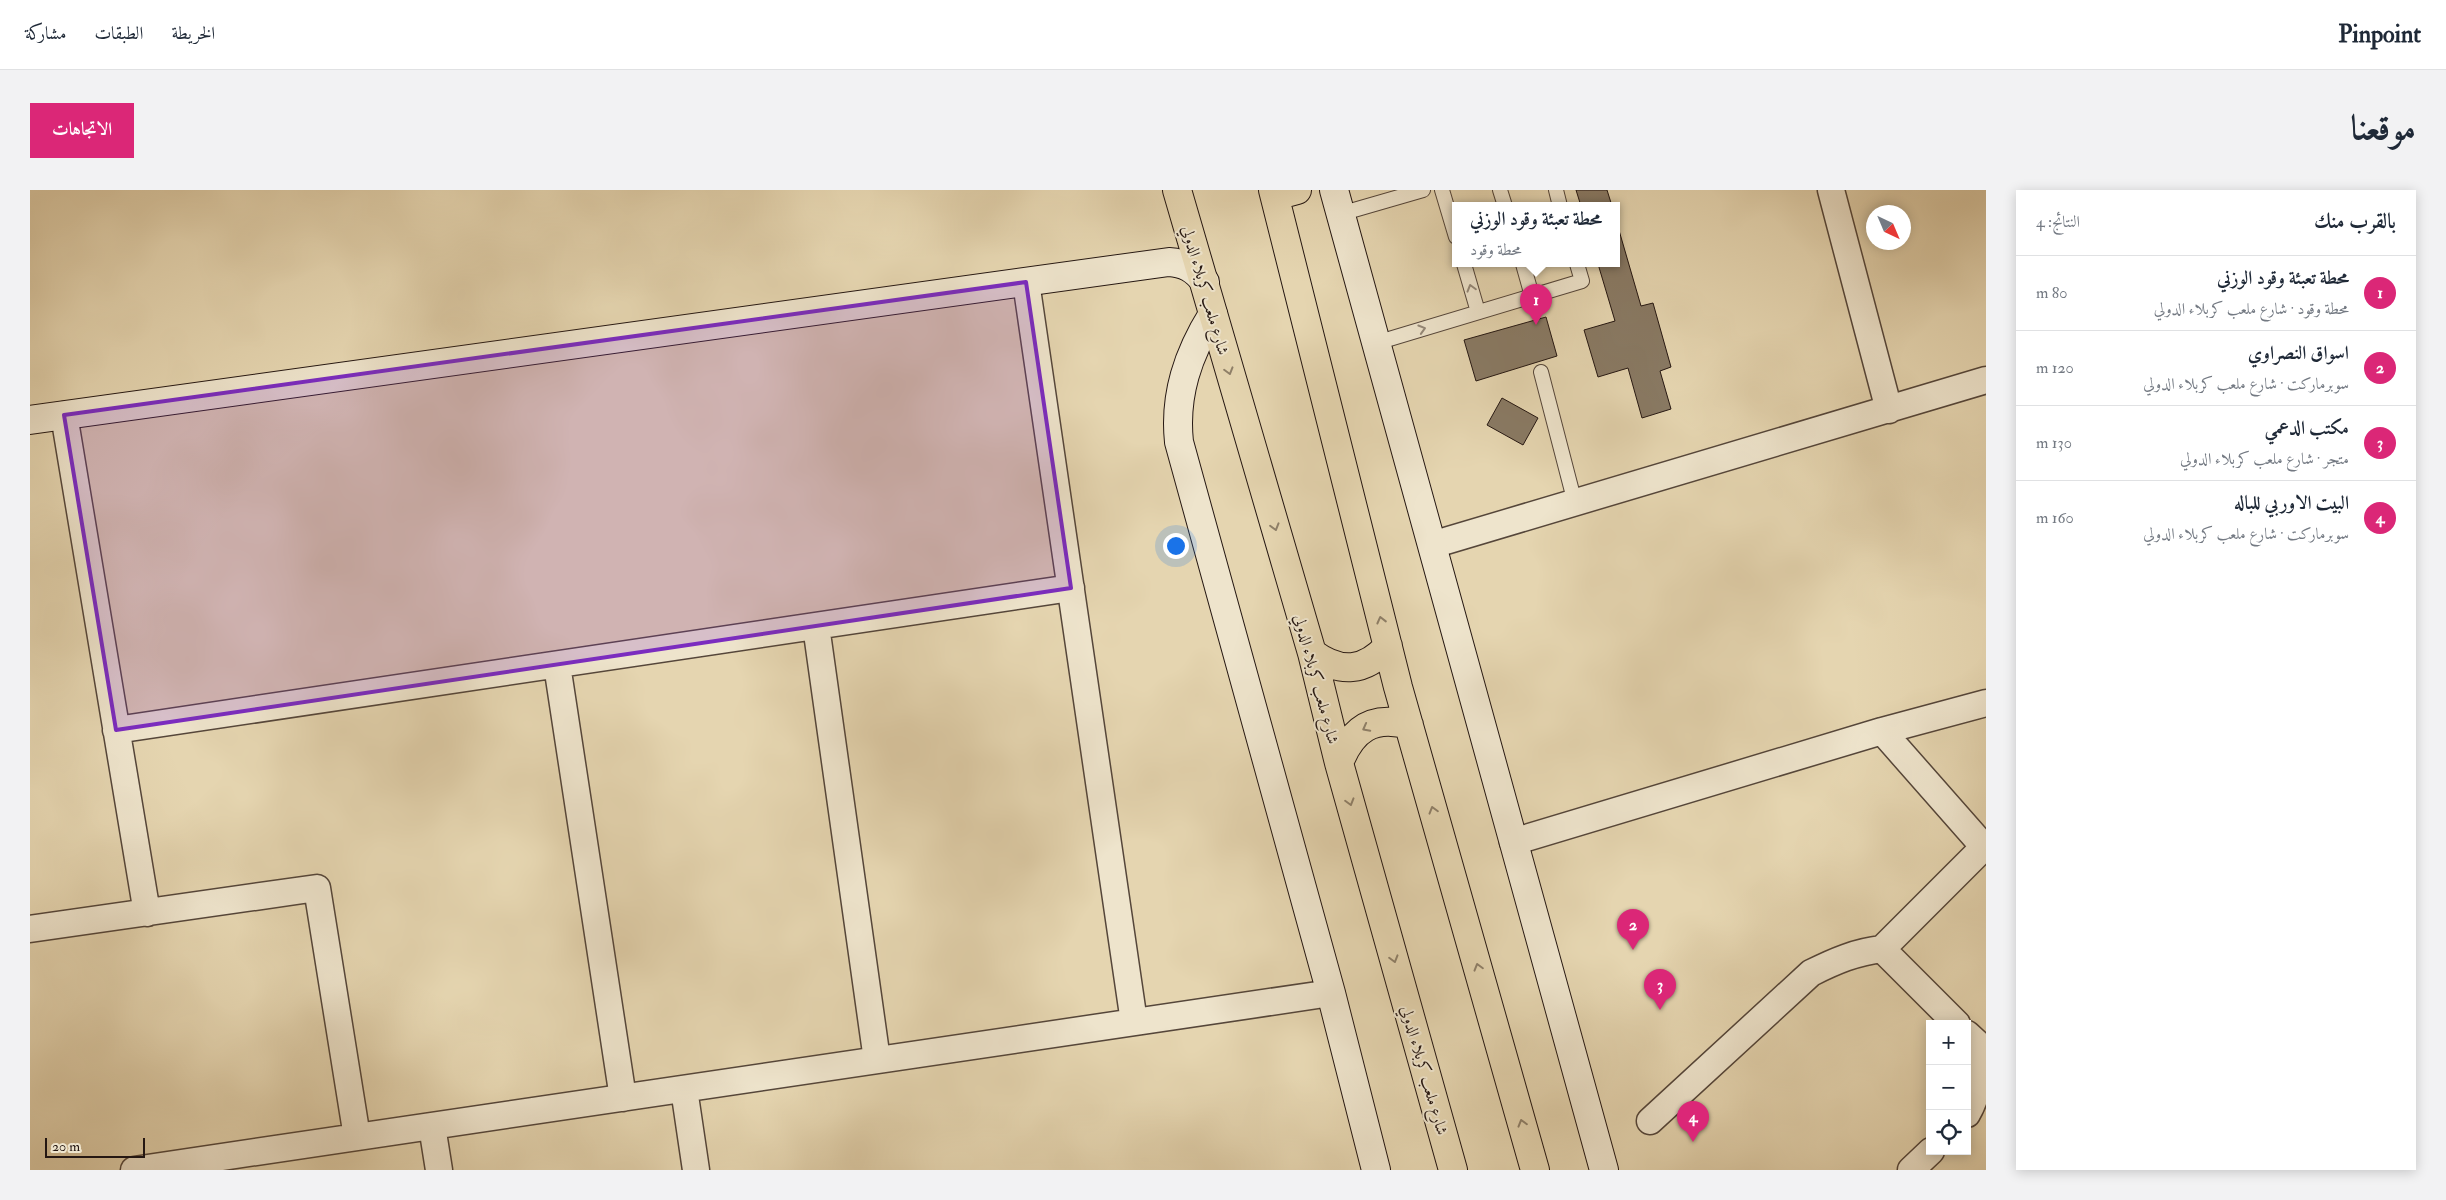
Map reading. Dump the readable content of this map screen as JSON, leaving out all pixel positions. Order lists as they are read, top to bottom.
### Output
{
  "streets": {
    "main road": ["شارع ملعب كربلاء الدولي"]
  },
  "scale_bar": "20 m",
  "north": "bottom right",
  "page": {
    "header": "Pinpoint",
    "nav": ["الخريطة", "الطبقات", "مشاركة"],
    "title": "موقعنا",
    "buttons": "الاتجاهات",
    "heading": ["بالقرب منك", "النتائج: 4"],
    "popup": ["محطة تعبئة وقود الوزني", "محطة وقود"],
    "list": [
      {
        "mark": "1",
        "name": "محطة تعبئة وقود الوزني",
        "note": "محطة وقود · شارع ملعب كربلاء الدولي",
        "value": "80 m"
      },
      {
        "mark": "2",
        "name": "اسواق النصراوي",
        "note": "سوبرماركت · شارع ملعب كربلاء الدولي",
        "value": "120 m"
      },
      {
        "mark": "3",
        "name": "مكتب الدعمي",
        "note": "متجر · شارع ملعب كربلاء الدولي",
        "value": "130 m"
      },
      {
        "mark": "4",
        "name": "البيت الاوربي للباله",
        "note": "سوبرماركت · شارع ملعب كربلاء الدولي",
        "value": "160 m"
      }
    ],
    "pins": [
      "1",
      "2",
      "3",
      "4"
    ],
    "map_buttons": ["+", "−"],
    "scale": "20 m"
  }
}
